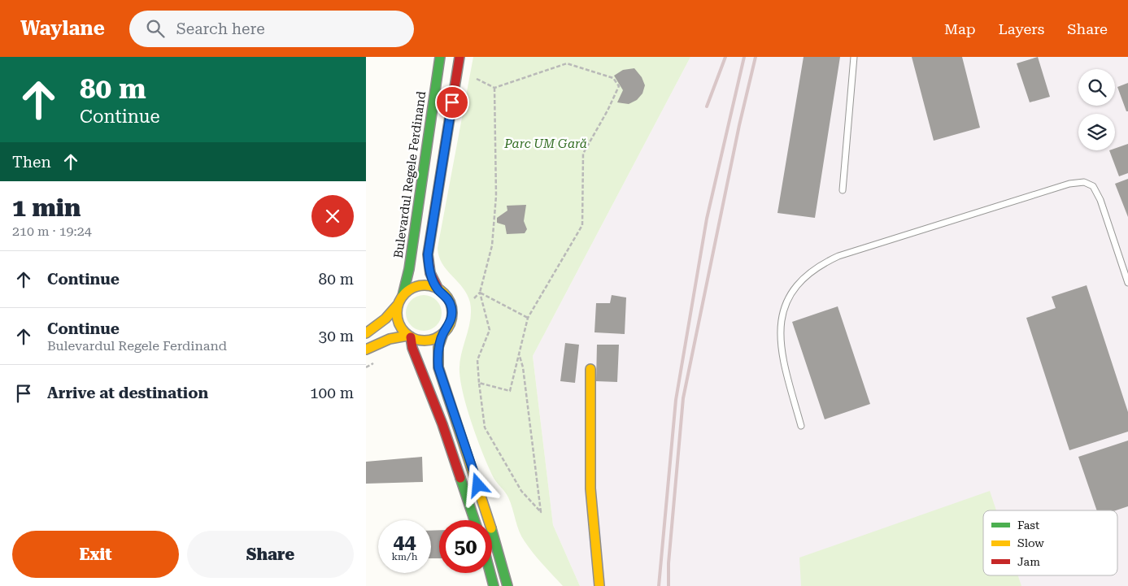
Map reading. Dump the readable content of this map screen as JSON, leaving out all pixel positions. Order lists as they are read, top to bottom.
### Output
{
  "streets": {
    "main road": ["Bulevardul Regele Ferdinand"]
  },
  "parks": ["Parc UM Gară"],
  "legend": ["Fast", "Slow", "Jam"],
  "page": {
    "header": "Waylane",
    "search": "Search here",
    "nav": ["Map", "Layers", "Share"],
    "turn": ["80 m", "Continue"],
    "then": "Then",
    "heading": ["1 min", "210 m · 19:24"],
    "list": [
      {
        "name": "Continue",
        "value": "80 m"
      },
      {
        "name": "Continue",
        "note": "Bulevardul Regele Ferdinand",
        "value": "30 m"
      },
      {
        "name": "Arrive at destination",
        "value": "100 m"
      }
    ],
    "speed": "44 km/h",
    "limit": "50",
    "buttons": ["Exit", "Share"]
  }
}
